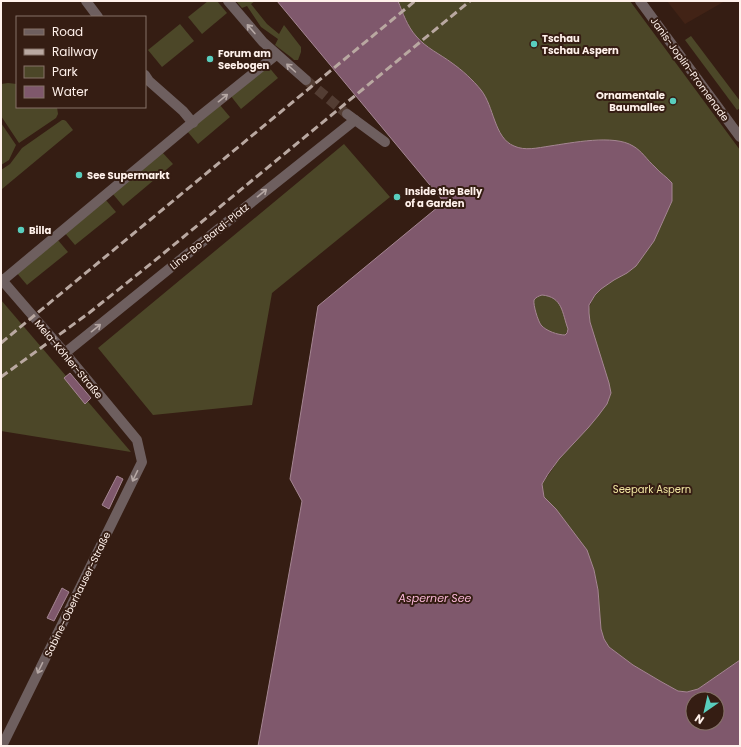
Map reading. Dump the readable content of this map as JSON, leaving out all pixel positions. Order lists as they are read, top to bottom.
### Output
{
  "streets": {
    "street": [
      "Janis-Joplin-Promenade",
      "Lina-Bo-Bardi-Platz",
      "Mela-Köhler-Straße",
      "Sabine-Oberhauser-Straße"
    ]
  },
  "crossings": [
    ["Lina-Bo-Bardi-Platz", "Mela-Köhler-Straße"],
    ["Mela-Köhler-Straße", "Sabine-Oberhauser-Straße"]
  ],
  "one_way": ["Lina-Bo-Bardi-Platz", "Sabine-Oberhauser-Straße"],
  "water": ["Asperner See"],
  "parks": ["Seepark Aspern"],
  "places": [
    "Tschau Tschau Aspern",
    "Forum am Seebogen",
    "Ornamentale Baumallee",
    "See Supermarkt",
    "Inside the Belly of a Garden",
    "Billa"
  ],
  "legend": [
    "Road",
    "Railway",
    "Park",
    "Water"
  ],
  "north": "bottom left"
}
